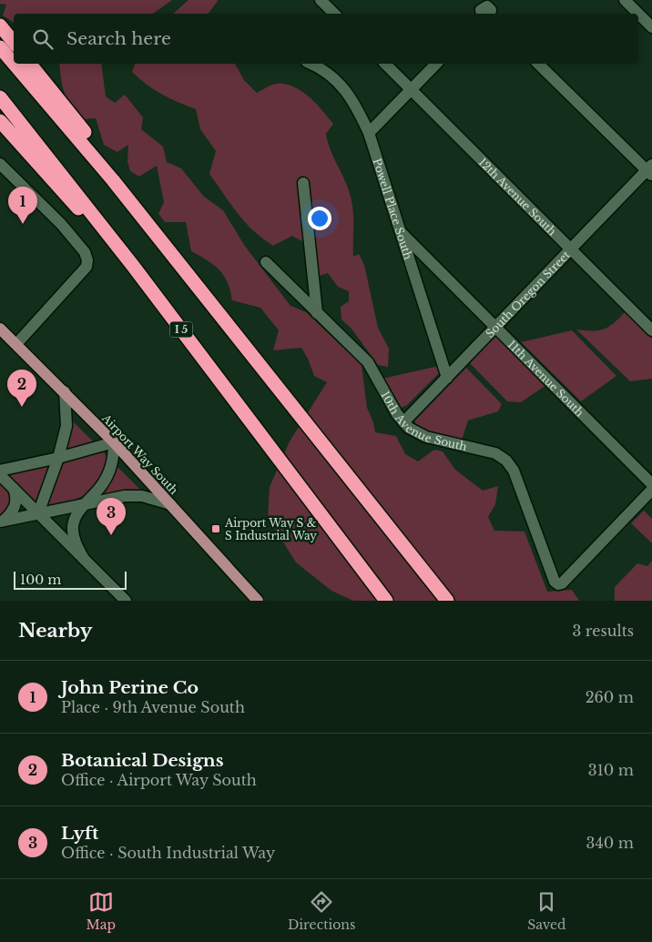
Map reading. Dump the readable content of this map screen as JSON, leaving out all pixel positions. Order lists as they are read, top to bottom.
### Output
{
  "streets": {
    "highway": ["I 5"],
    "main road": ["Airport Way South"],
    "street": [
      "12th Avenue South",
      "Powell Place South",
      "South Oregon Street",
      "11th Avenue South",
      "10th Avenue South"
    ]
  },
  "crossings": [
    ["12th Avenue South", "South Oregon Street"],
    ["Powell Place South", "South Oregon Street"],
    ["Powell Place South", "11th Avenue South"],
    ["South Oregon Street", "11th Avenue South"],
    ["South Oregon Street", "10th Avenue South"]
  ],
  "places": {
    "transit": ["Airport Way S & S Industrial Way"]
  },
  "scale_bar": "100 m",
  "page": {
    "search": "Search here",
    "pins": ["1", "2", "3"],
    "scale": "100 m",
    "heading": ["Nearby", "3 results"],
    "list": [
      {
        "mark": "1",
        "name": "John Perine Co",
        "note": "Place · 9th Avenue South",
        "value": "260 m"
      },
      {
        "mark": "2",
        "name": "Botanical Designs",
        "note": "Office · Airport Way South",
        "value": "310 m"
      },
      {
        "mark": "3",
        "name": "Lyft",
        "note": "Office · South Industrial Way",
        "value": "340 m"
      }
    ],
    "nav": ["Map", "Directions", "Saved"]
  }
}
